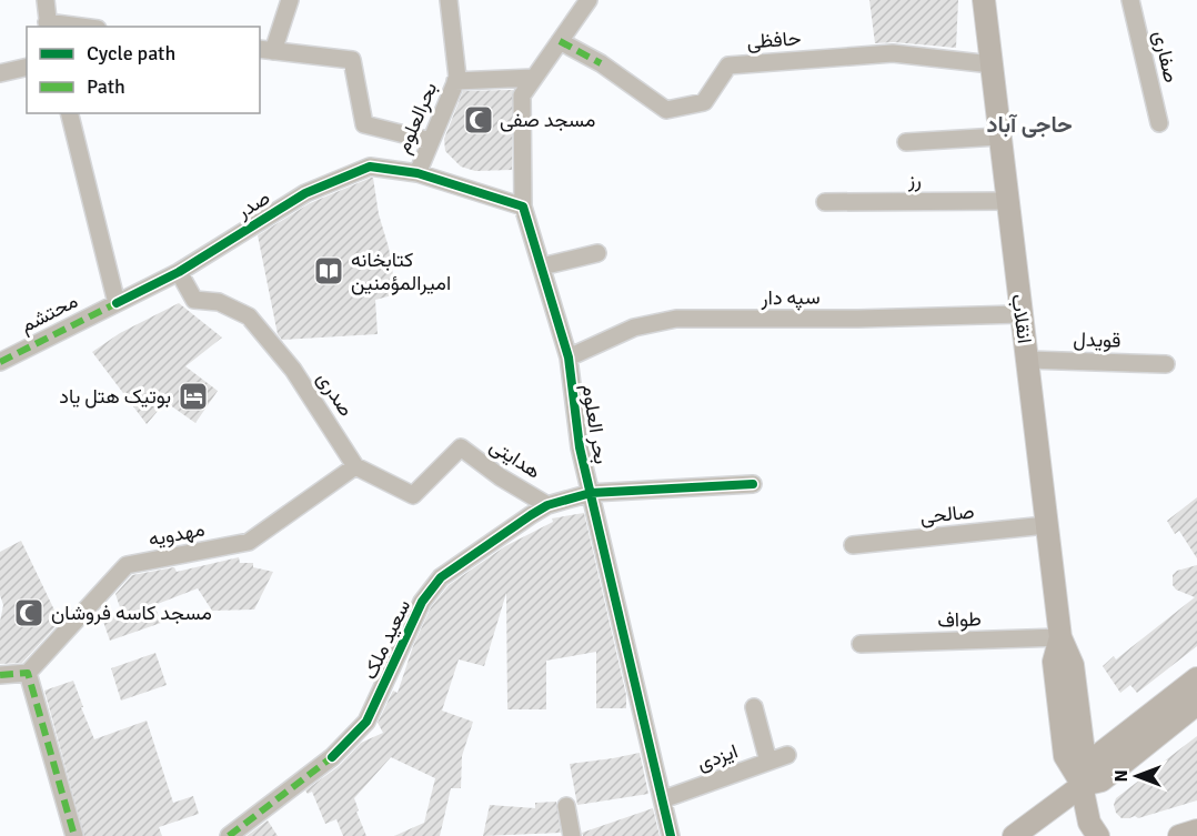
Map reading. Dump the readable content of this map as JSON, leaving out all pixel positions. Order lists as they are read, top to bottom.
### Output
{
  "streets": {
    "main road": ["انقلاب"],
    "street": [
      "حافظی",
      "صفاری",
      "بحرالعلوم",
      "رز",
      "صدر",
      "سپه دار",
      "محتشم",
      "قویدل",
      "صدری",
      "بحر العلوم",
      "هدایتی",
      "صالحی",
      "مهدویه",
      "طواف",
      "سعید ملک",
      "ایزدی"
    ]
  },
  "crossings": [
    ["حافظی", "انقلاب"],
    ["بحرالعلوم", "صدر"],
    ["رز", "انقلاب"],
    ["صدر", "محتشم"],
    ["صدر", "صدری"],
    ["سپه دار", "انقلاب"],
    ["سپه دار", "بحر العلوم"],
    ["انقلاب", "قویدل"],
    ["انقلاب", "صالحی"],
    ["انقلاب", "طواف"],
    ["صدری", "هدایتی"],
    ["صدری", "مهدویه"],
    ["بحر العلوم", "سعید ملک"],
    ["بحر العلوم", "ایزدی"],
    ["هدایتی", "مهدویه"],
    ["هدایتی", "سعید ملک"]
  ],
  "districts": ["حاجی آباد"],
  "places": {
    "mosque": ["مسجد صفی", "مسجد کاسه فروشان"],
    "library": ["کتابخانه امیرالمؤمنین"],
    "hotel": ["بوتیک هتل یاد"]
  },
  "legend": ["Cycle path", "Path"],
  "north": "left"
}
